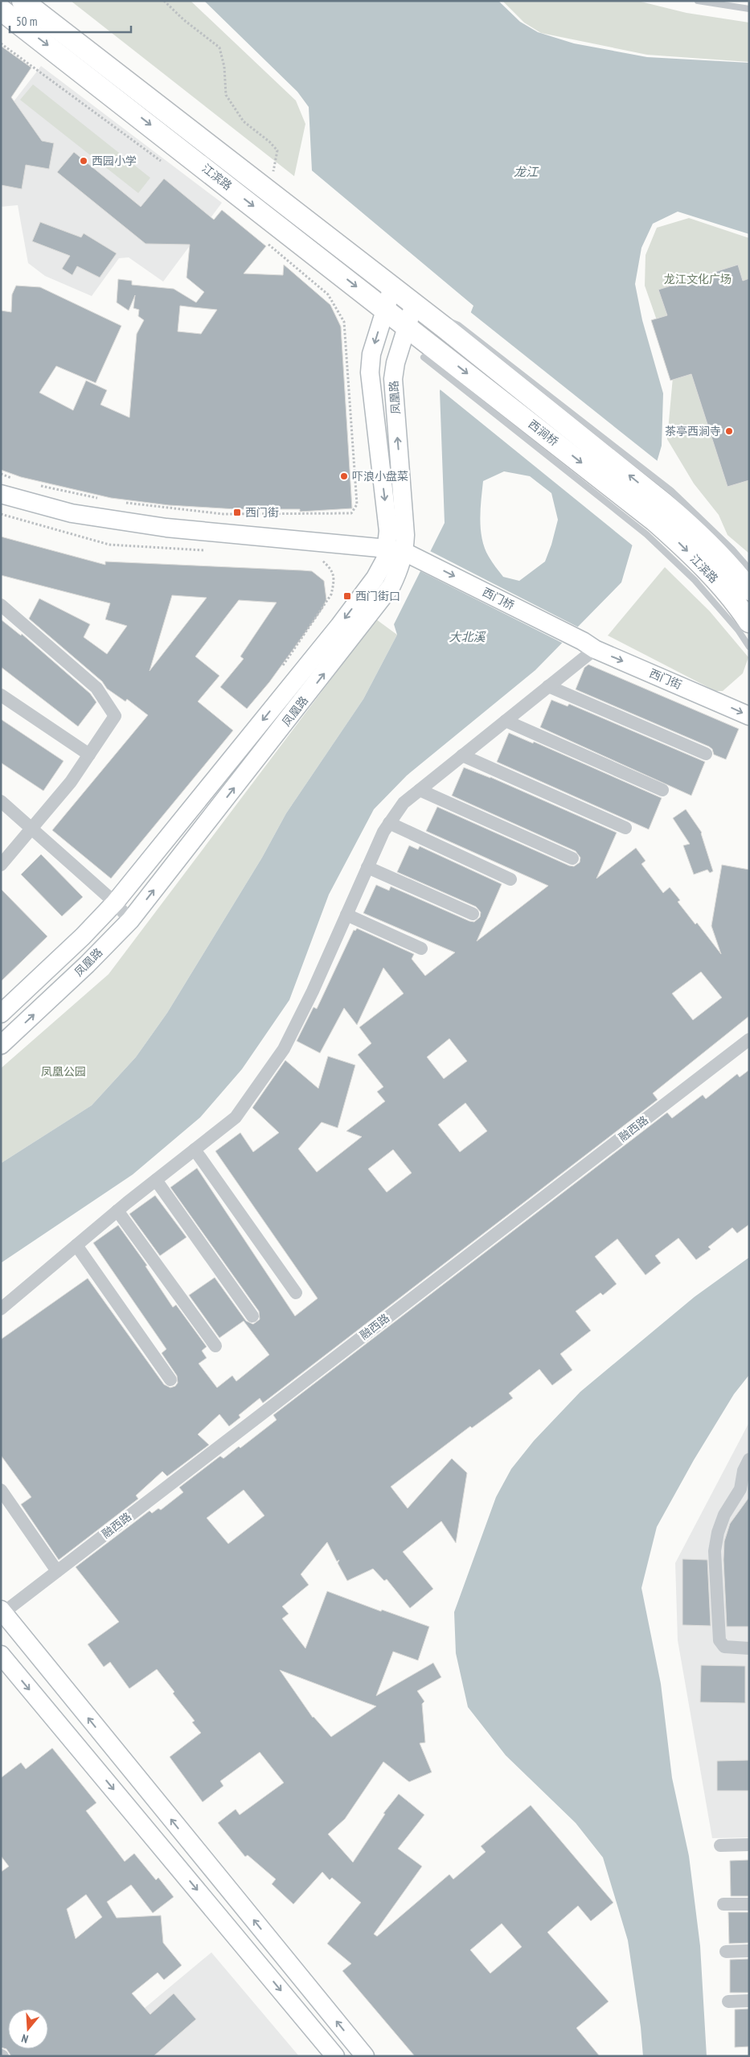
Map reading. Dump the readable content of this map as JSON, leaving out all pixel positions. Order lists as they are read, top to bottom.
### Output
{
  "streets": {
    "main road": ["江滨路", "西涧桥"],
    "street": [
      "凤凰路",
      "西门桥",
      "西门街",
      "融西路"
    ]
  },
  "crossings": [
    ["江滨路", "凤凰路"],
    ["江滨路", "西涧桥"],
    ["凤凰路", "西门桥"],
    ["西门桥", "西门街"]
  ],
  "water": ["龙江", "大北溪"],
  "parks": ["龙江文化广场", "凤凰公园"],
  "places": {
    "other": ["西园小学", "茶亭西涧寺", "吓浪小盘菜"],
    "transit": ["西门街", "西门街口"]
  },
  "scale_bar": "50 m",
  "north": "bottom"
}
